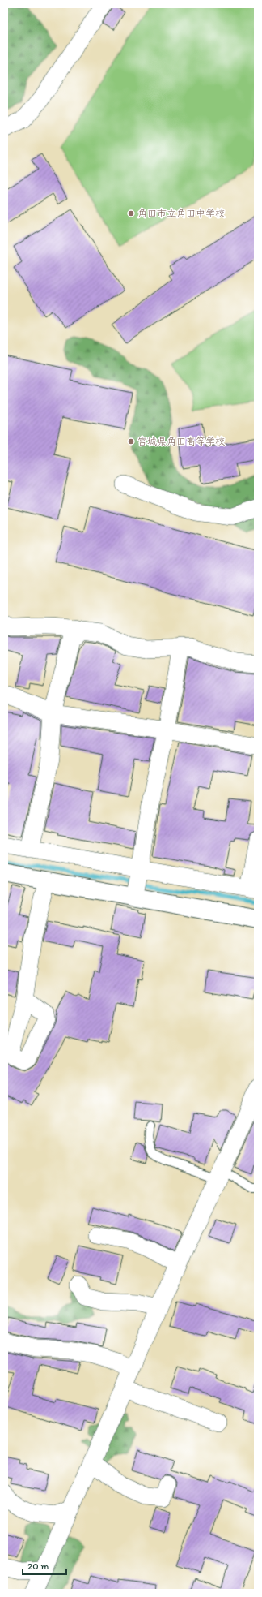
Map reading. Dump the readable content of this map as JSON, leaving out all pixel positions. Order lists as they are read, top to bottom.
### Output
{
  "places": ["角田市立角田中学校", "宮城県角田高等学校"],
  "scale_bar": "20 m"
}
